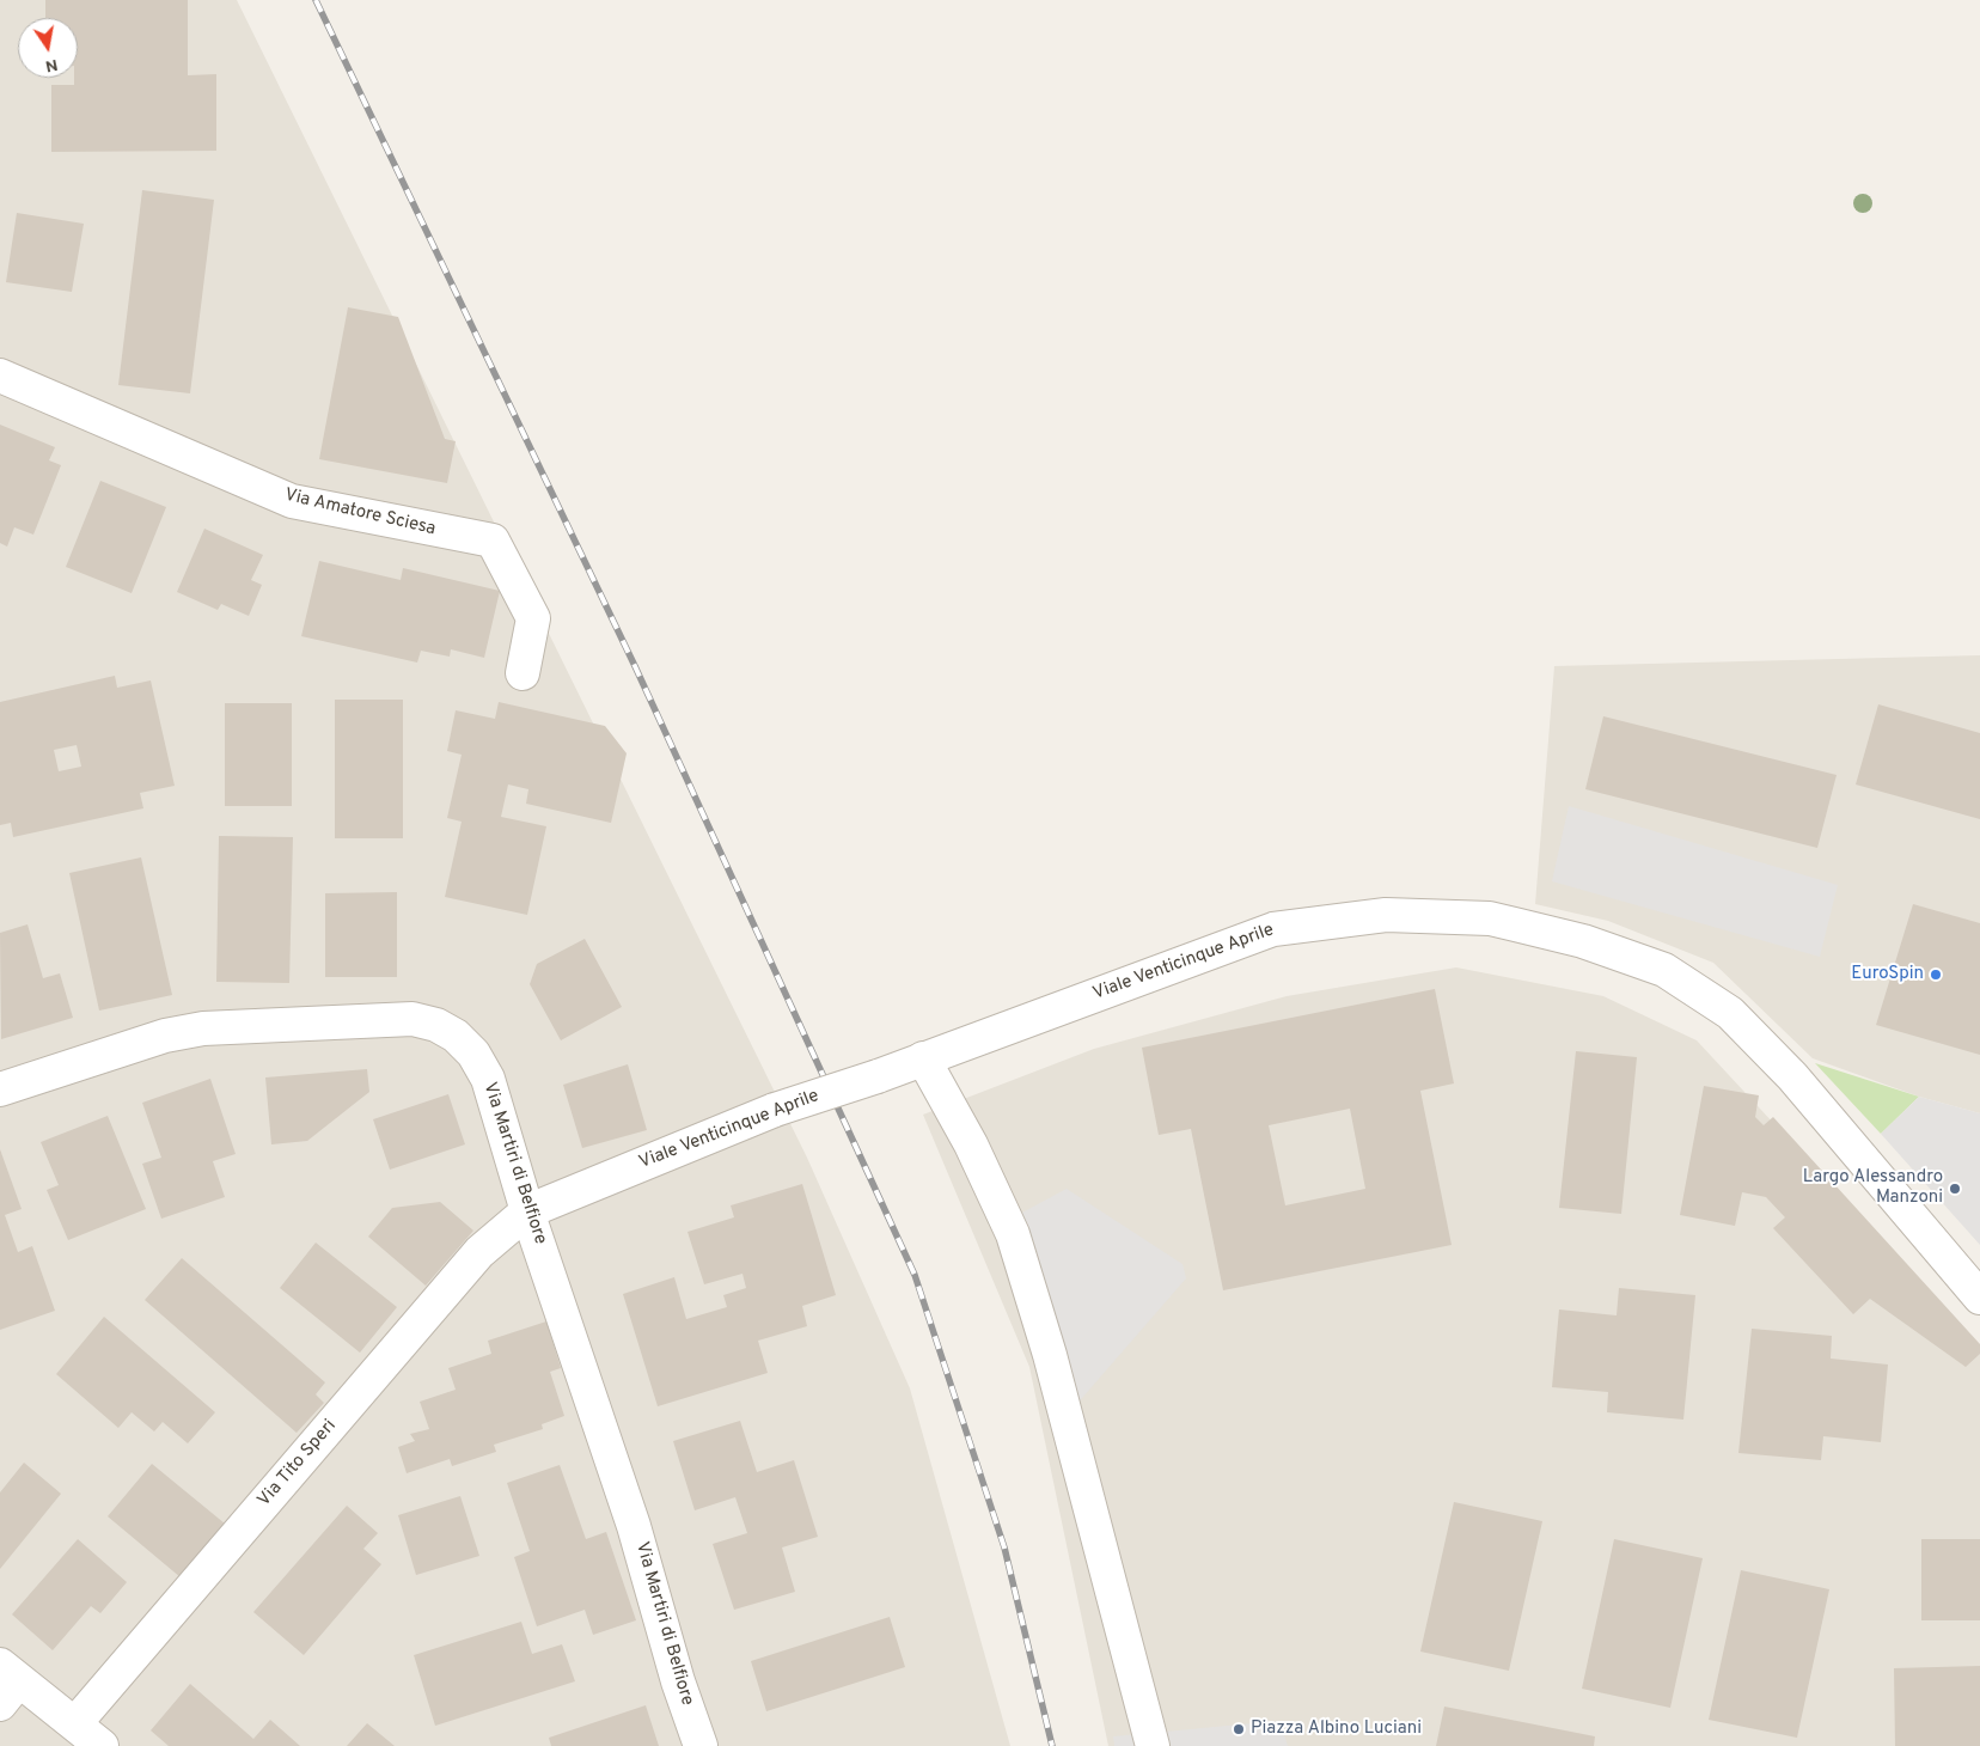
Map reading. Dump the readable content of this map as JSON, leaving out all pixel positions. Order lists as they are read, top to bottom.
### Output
{
  "streets": {
    "street": [
      "Via Amatore Sciesa",
      "Viale Venticinque Aprile",
      "Via Martiri di Belfiore",
      "Via Tito Speri"
    ]
  },
  "crossings": [
    ["Viale Venticinque Aprile", "Via Martiri di Belfiore"],
    ["Viale Venticinque Aprile", "Via Tito Speri"],
    ["Via Martiri di Belfiore", "Via Tito Speri"]
  ],
  "places": ["EuroSpin", "Largo Alessandro Manzoni", "Piazza Albino Luciani"],
  "north": "bottom"
}
